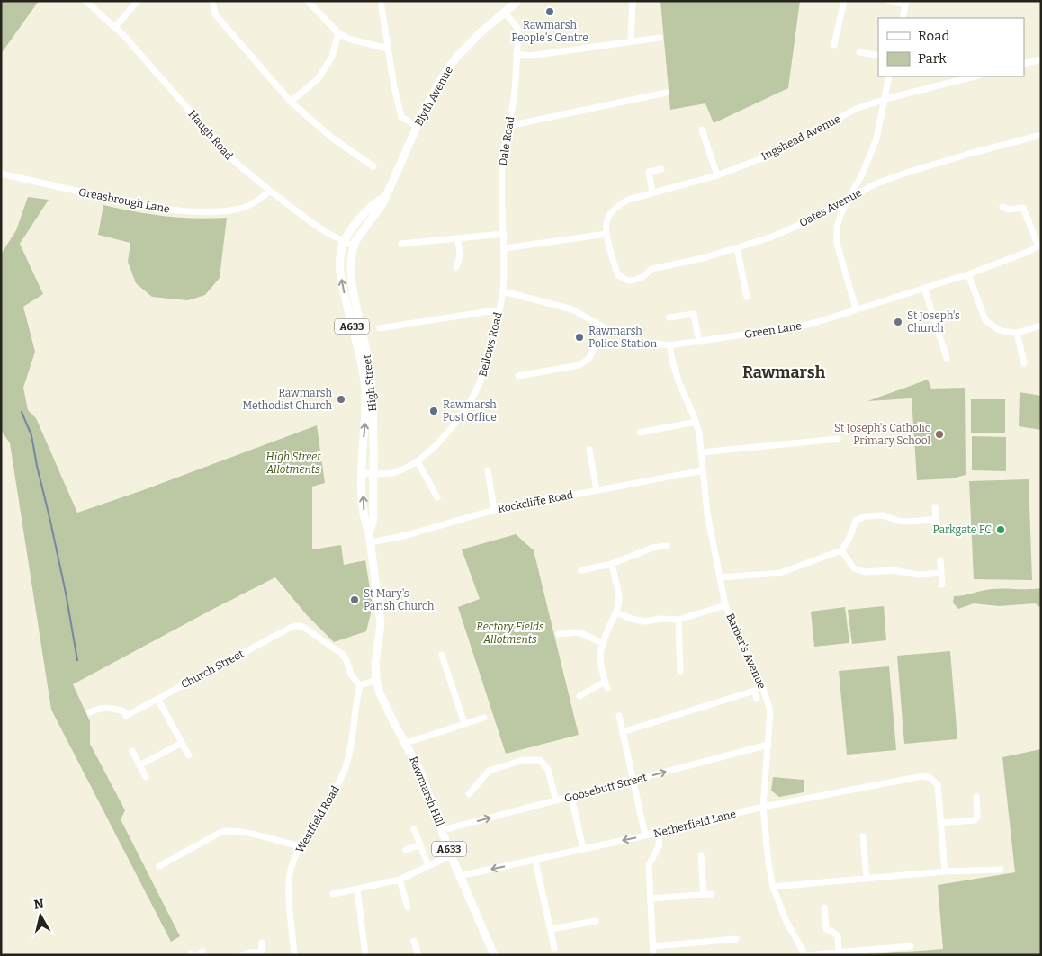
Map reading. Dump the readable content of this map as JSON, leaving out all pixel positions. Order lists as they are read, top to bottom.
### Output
{
  "streets": {
    "main road": [
      "Blyth Avenue",
      "A633",
      "High Street",
      "Rawmarsh Hill"
    ],
    "street": [
      "Haugh Road",
      "Ingshead Avenue",
      "Dale Road",
      "Greasbrough Lane",
      "Oates Avenue",
      "Green Lane",
      "Bellows Road",
      "Rockcliffe Road",
      "Barber's Avenue",
      "Church Street",
      "Goosebutt Street",
      "Westfield Road",
      "Netherfield Lane"
    ]
  },
  "crossings": [
    ["Blyth Avenue", "Dale Road"],
    ["Blyth Avenue", "A633"],
    ["Blyth Avenue", "High Street"],
    ["Haugh Road", "Greasbrough Lane"],
    ["Haugh Road", "High Street"],
    ["Ingshead Avenue", "Oates Avenue"],
    ["Dale Road", "A633"],
    ["Dale Road", "Green Lane"],
    ["Dale Road", "Bellows Road"],
    ["Green Lane", "Bellows Road"],
    ["Green Lane", "Barber's Avenue"],
    ["Bellows Road", "High Street"],
    ["High Street", "Rockcliffe Road"],
    ["High Street", "Rawmarsh Hill"],
    ["Rockcliffe Road", "Barber's Avenue"],
    ["Barber's Avenue", "Goosebutt Street"],
    ["Barber's Avenue", "Netherfield Lane"],
    ["Church Street", "Westfield Road"],
    ["Goosebutt Street", "Rawmarsh Hill"],
    ["Rawmarsh Hill", "Netherfield Lane"]
  ],
  "districts": ["Rawmarsh"],
  "parks": ["High Street Allotments", "Rectory Fields Allotments"],
  "places": [
    "Rawmarsh People's Centre",
    "St Joseph's Church",
    "Rawmarsh Police Station",
    "Rawmarsh Methodist Church",
    "Rawmarsh Post Office",
    "St Joseph's Catholic Primary School",
    "Parkgate FC",
    "St Mary's Parish Church"
  ],
  "legend": ["Road", "Park"],
  "north": "top"
}
